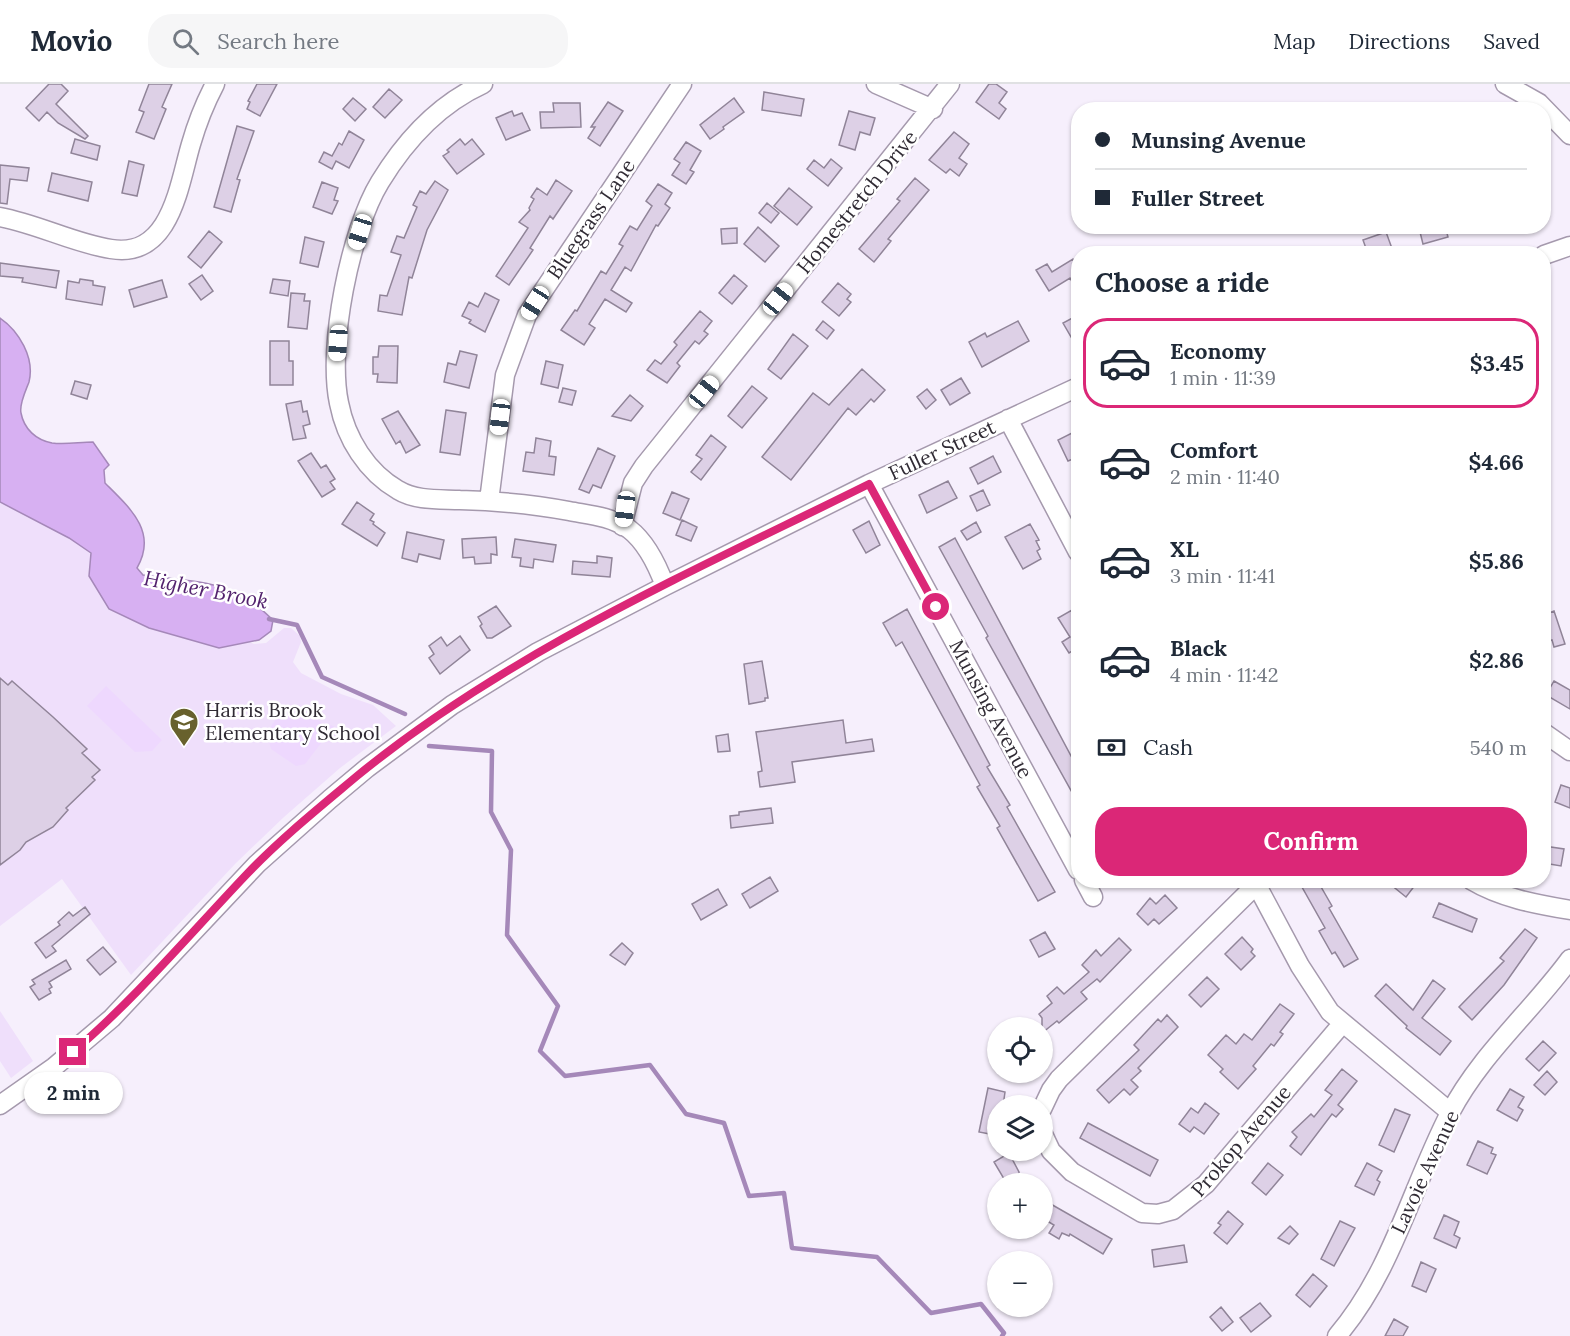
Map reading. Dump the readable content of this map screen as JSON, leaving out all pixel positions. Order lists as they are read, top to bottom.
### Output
{
  "streets": {
    "street": [
      "Homestretch Drive",
      "Bluegrass Lane",
      "Fuller Street",
      "Munsing Avenue",
      "Prokop Avenue",
      "Lavoie Avenue"
    ]
  },
  "crossings": [
    ["Fuller Street", "Munsing Avenue"]
  ],
  "water": ["Higher Brook"],
  "places": {
    "school or university": ["Harris Brook Elementary School"]
  },
  "page": {
    "header": "Movio",
    "search": "Search here",
    "nav": ["Map", "Directions", "Saved"],
    "banner": ["Munsing Avenue", "Fuller Street"],
    "heading": "Choose a ride",
    "list": [
      {
        "name": "Economy",
        "note": "1 min · 11:39",
        "value": "$3.45"
      },
      {
        "name": "Comfort",
        "note": "2 min · 11:40",
        "value": "$4.66"
      },
      {
        "name": "XL",
        "note": "3 min · 11:41",
        "value": "$5.86"
      },
      {
        "name": "Black",
        "note": "4 min · 11:42",
        "value": "$2.86"
      }
    ],
    "pay": ["Cash", "540 m"],
    "buttons": "Confirm",
    "map_buttons": ["+", "−"],
    "bubble": "2 min"
  }
}
